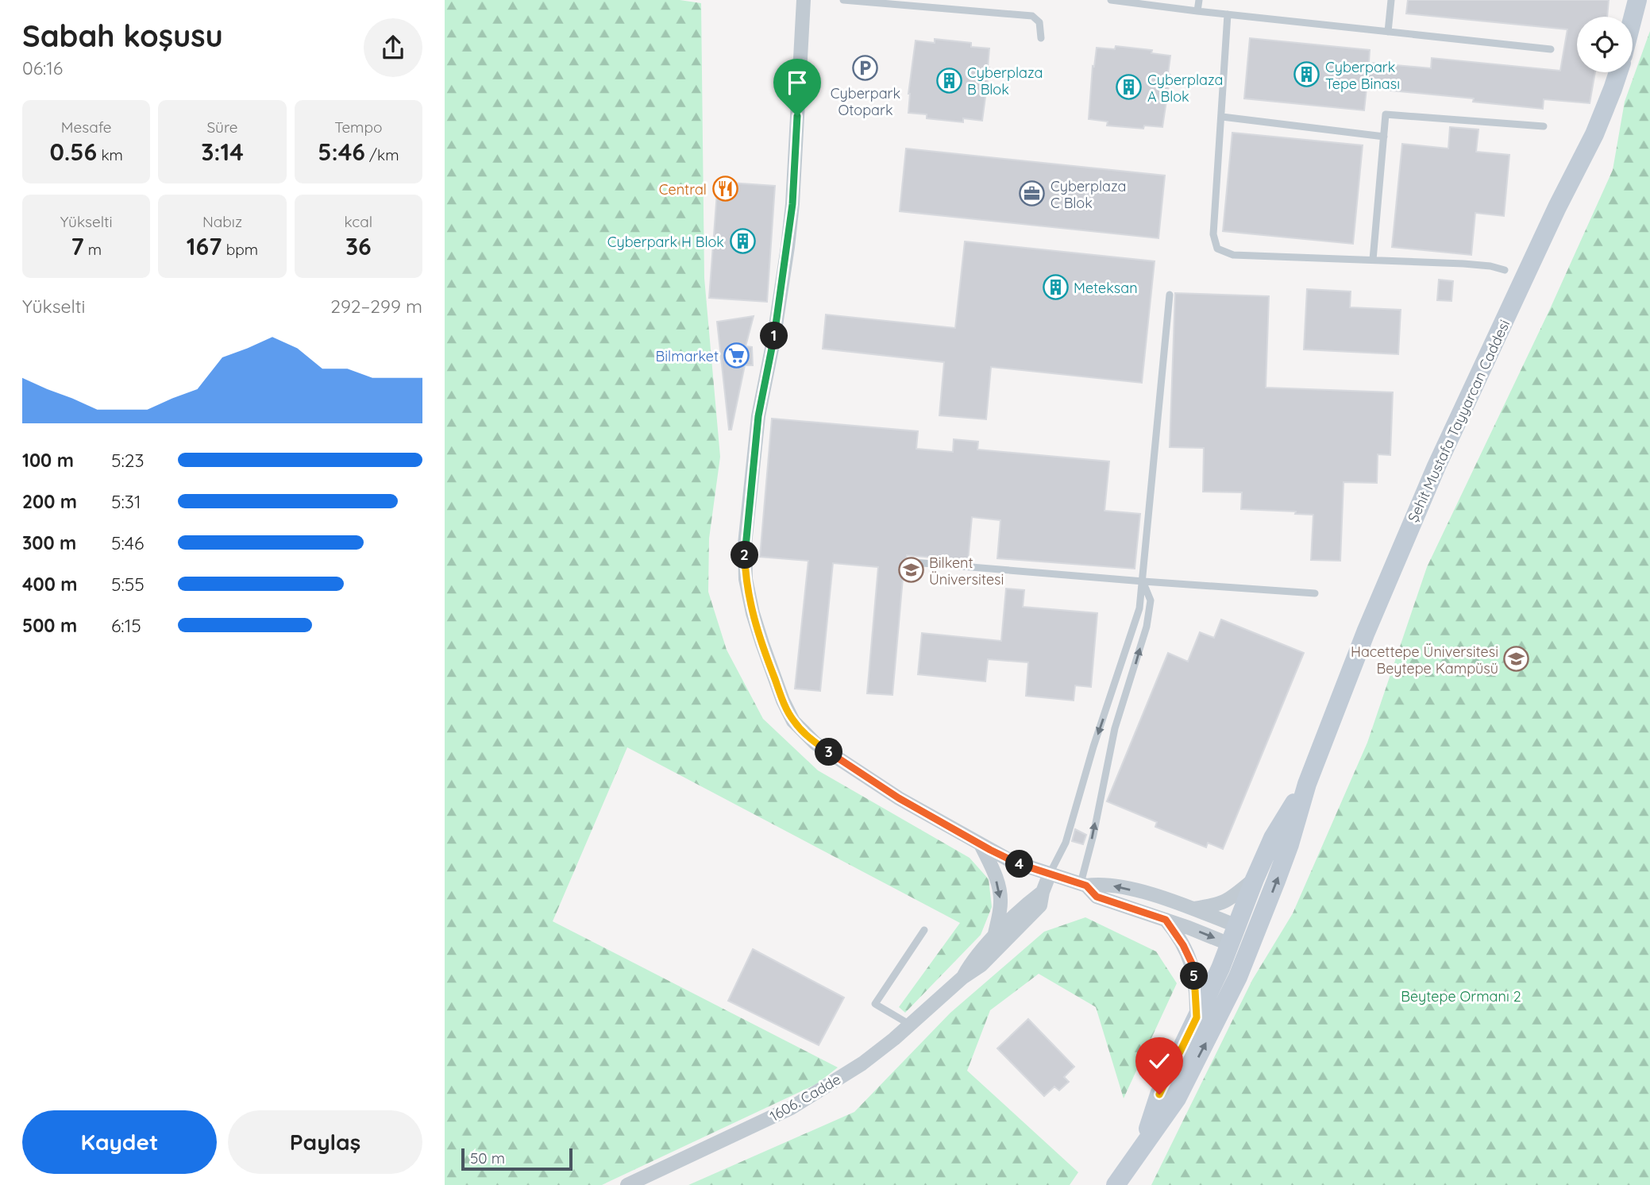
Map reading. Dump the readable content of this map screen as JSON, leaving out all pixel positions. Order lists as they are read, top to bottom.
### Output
{
  "streets": {
    "main road": ["Şehit Mustafa Tayyarcan Caddesi"],
    "street": ["1606. Cadde"]
  },
  "parks": ["Beytepe Ormanı 2"],
  "places": {
    "parking": ["Cyberpark Otopark"],
    "building": [
      "Cyberpark Tepe Binası",
      "Cyberplaza B Blok",
      "Cyberplaza A Blok",
      "Cyberpark H Blok",
      "Meteksan"
    ],
    "restaurant": ["Central"],
    "office": ["Cyberplaza C Blok"],
    "supermarket": ["Bilmarket"],
    "school or university": ["Bilkent Üniversitesi", "Hacettepe Üniversitesi Beytepe Kampüsü"]
  },
  "scale_bar": "50 m",
  "page": {
    "heading": ["Sabah koşusu", "06:16"],
    "stats": [
      ["Mesafe", "0.56 km"],
      ["Süre", "3:14"],
      ["Tempo", "5:46 /km"],
      ["Yükselti", "7 m"],
      ["Nabız", "167 bpm"],
      ["kcal", "36"]
    ],
    "chart": ["Yükselti", "292–299 m"],
    "pins": [
      "1",
      "2",
      "3",
      "4",
      "5"
    ],
    "list": [
      {
        "name": "100 m",
        "note": "5:23"
      },
      {
        "name": "200 m",
        "note": "5:31"
      },
      {
        "name": "300 m",
        "note": "5:46"
      },
      {
        "name": "400 m",
        "note": "5:55"
      },
      {
        "name": "500 m",
        "note": "6:15"
      }
    ],
    "buttons": ["Kaydet", "Paylaş"],
    "scale": "50 m"
  }
}
